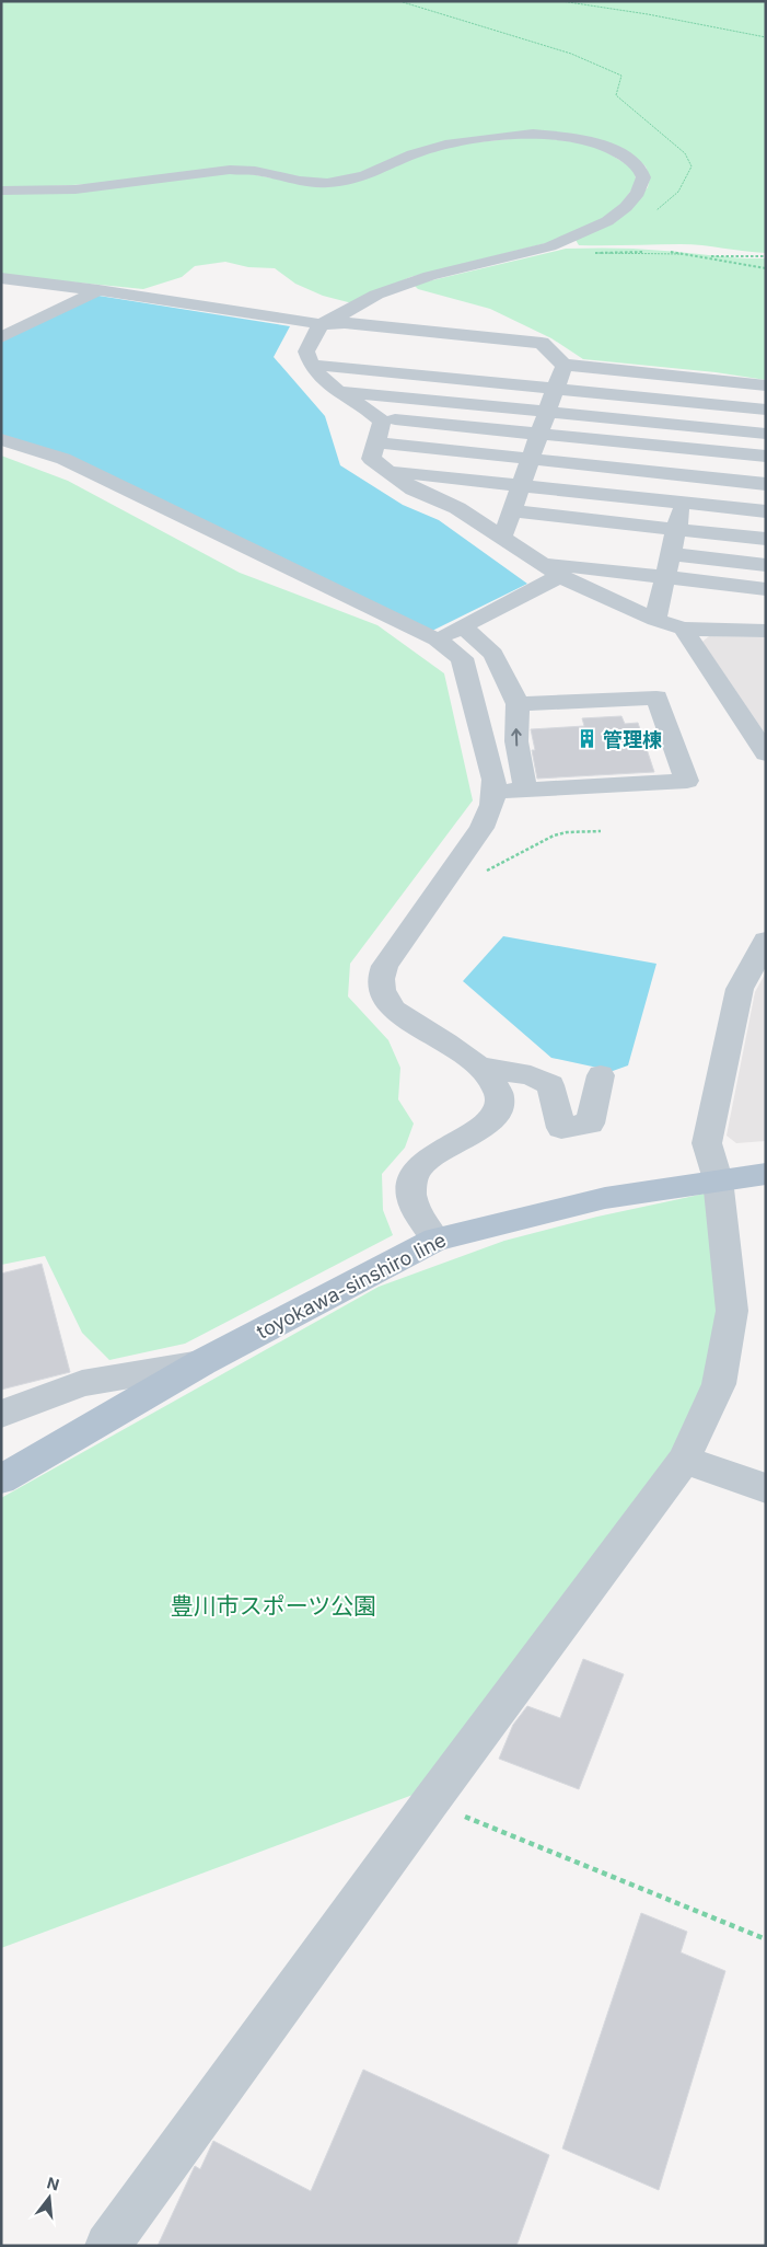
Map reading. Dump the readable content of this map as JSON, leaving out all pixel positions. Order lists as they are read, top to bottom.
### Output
{
  "streets": {
    "main road": ["toyokawa-sinshiro line"]
  },
  "parks": ["豊川市スポーツ公園"],
  "places": {
    "building": ["管理棟"]
  },
  "north": "top"
}
